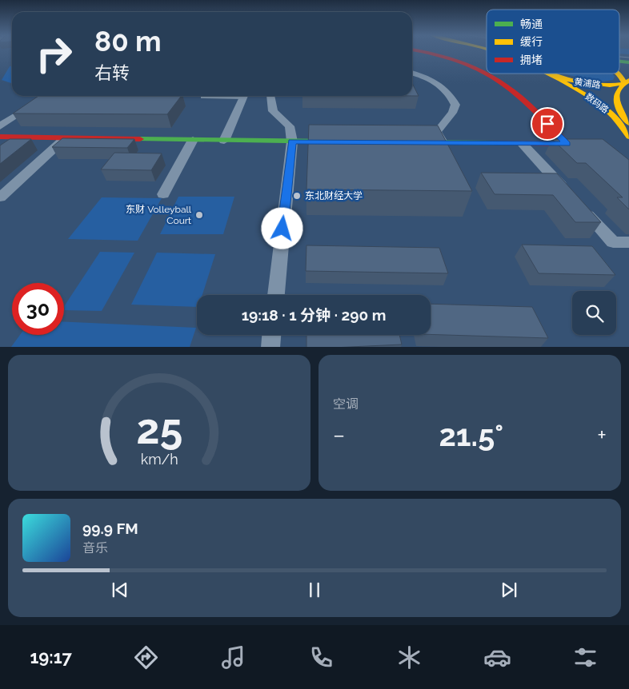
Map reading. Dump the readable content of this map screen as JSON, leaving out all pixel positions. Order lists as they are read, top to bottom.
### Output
{
  "streets": {
    "main road": ["黄浦路", "数码路"]
  },
  "crossings": [
    ["黄浦路", "数码路"]
  ],
  "places": ["东北财经大学", "东财 Volleyball Court"],
  "legend": ["畅通", "缓行", "拥堵"],
  "page": {
    "turn": ["80 m", "右转"],
    "limit": "30",
    "trip": "19:18 · 1 分钟 · 290 m",
    "tile": "空调",
    "heat": ["−", "21.5°", "+"],
    "song": ["99.9 FM", "音乐"],
    "tabs": "19:17",
    "gauge": ["25", "km/h"]
  }
}
